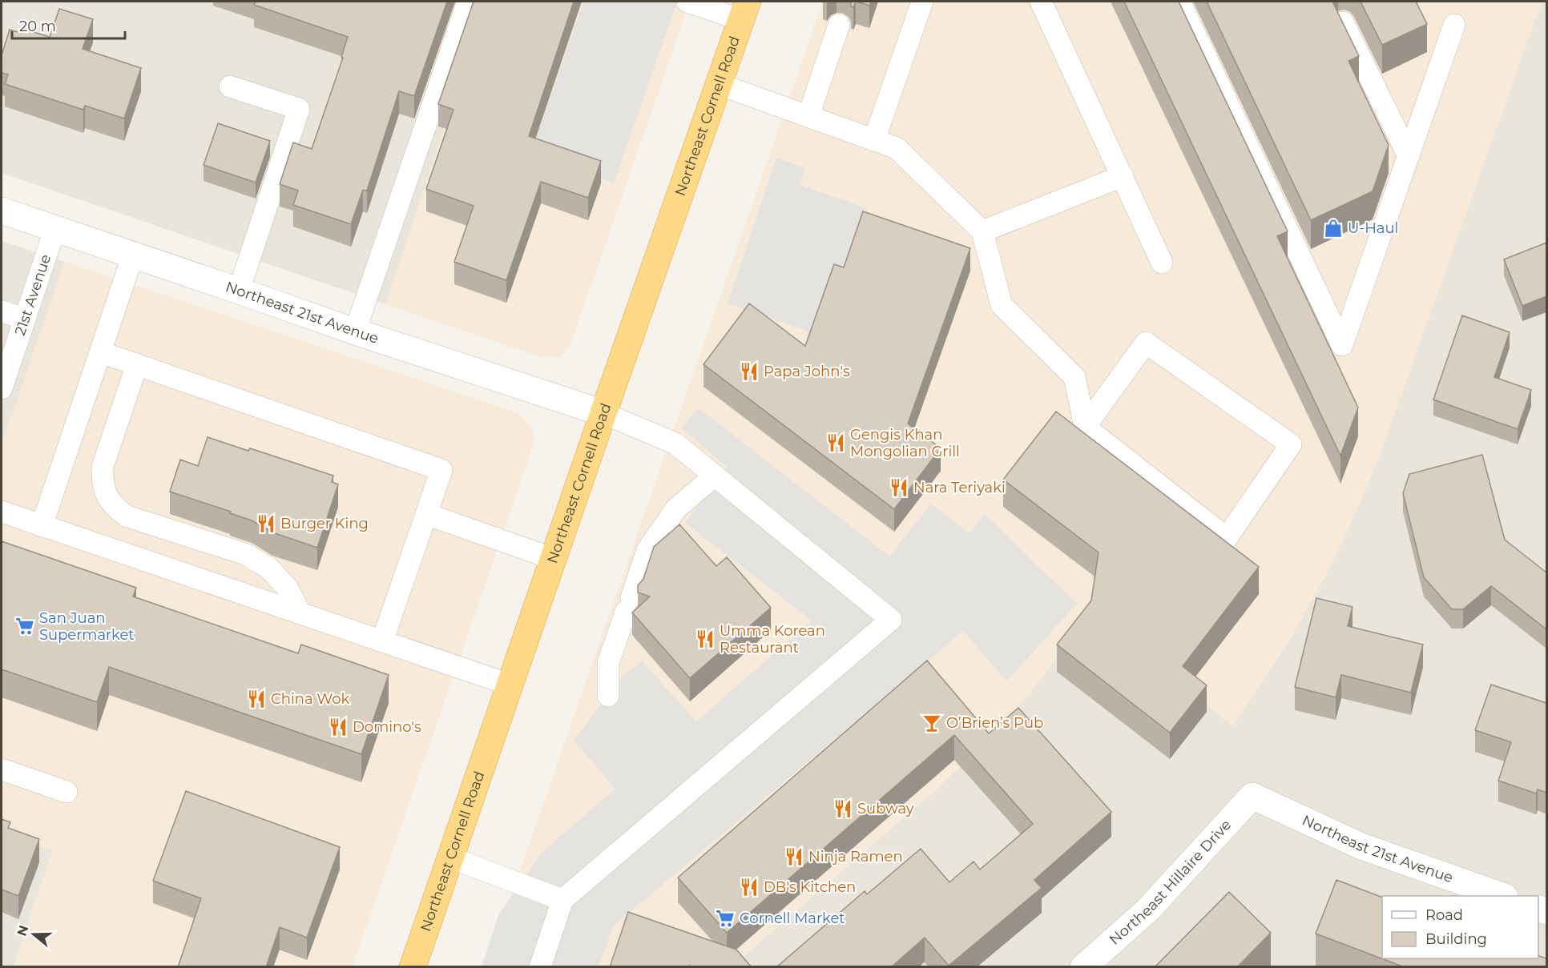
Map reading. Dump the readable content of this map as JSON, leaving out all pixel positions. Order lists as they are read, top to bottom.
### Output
{
  "streets": {
    "highway": ["Northeast Cornell Road"],
    "street": ["Northeast 21st Avenue", "Northeast Hillaire Drive"],
    "lane": ["21st Avenue"]
  },
  "crossings": [
    ["Northeast Cornell Road", "Northeast 21st Avenue"],
    ["21st Avenue", "Northeast 21st Avenue"],
    ["Northeast 21st Avenue", "Northeast Hillaire Drive"]
  ],
  "places": {
    "shop": ["U-Haul"],
    "restaurant": [
      "Papa John's",
      "Gengis Khan Mongolian Grill",
      "Nara Teriyaki",
      "Burger King",
      "Umma Korean Restaurant",
      "China Wok",
      "Domino's",
      "Subway",
      "Ninja Ramen",
      "DB's Kitchen"
    ],
    "supermarket": ["San Juan Supermarket", "Cornell Market"],
    "bar": ["O’Brien’s Pub"]
  },
  "legend": ["Road", "Building"],
  "scale_bar": "20 m",
  "north": "left"
}
